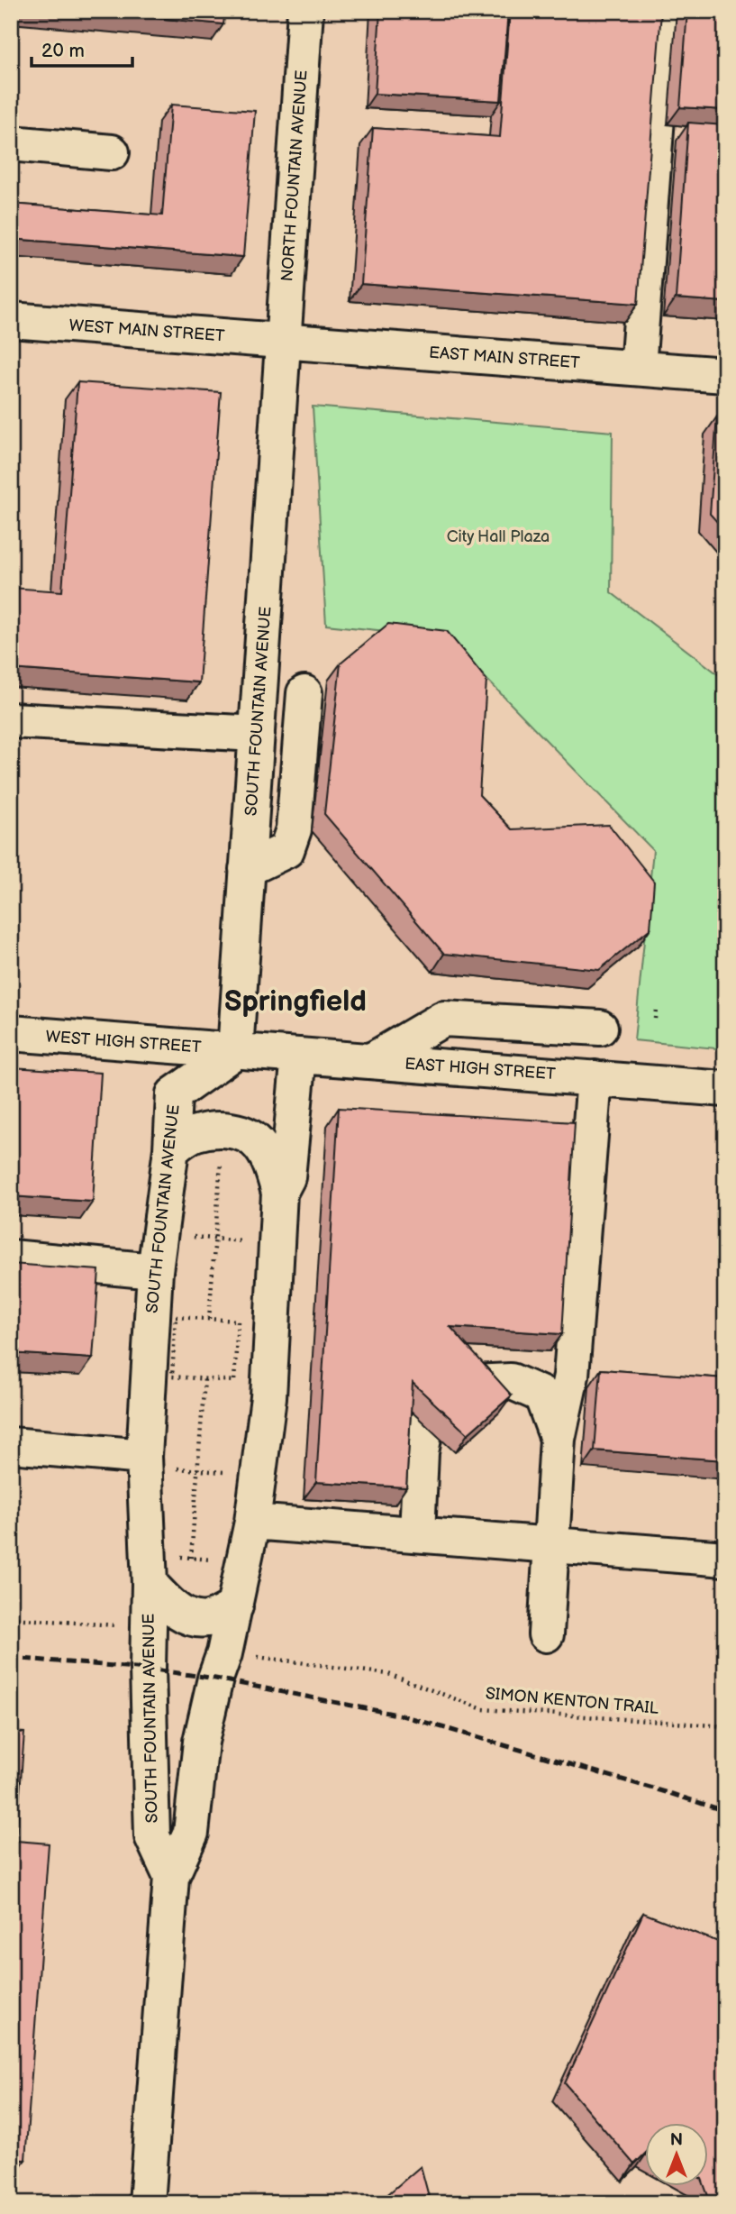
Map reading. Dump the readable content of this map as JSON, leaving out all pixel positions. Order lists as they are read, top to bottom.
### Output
{
  "streets": {
    "street": [
      "NORTH FOUNTAIN AVENUE",
      "WEST MAIN STREET",
      "EAST MAIN STREET",
      "SOUTH FOUNTAIN AVENUE",
      "WEST HIGH STREET",
      "EAST HIGH STREET"
    ],
    "path": ["SIMON KENTON TRAIL"]
  },
  "crossings": [
    ["NORTH FOUNTAIN AVENUE", "WEST MAIN STREET"],
    ["NORTH FOUNTAIN AVENUE", "EAST MAIN STREET"],
    ["NORTH FOUNTAIN AVENUE", "SOUTH FOUNTAIN AVENUE"],
    ["WEST MAIN STREET", "EAST MAIN STREET"],
    ["WEST MAIN STREET", "SOUTH FOUNTAIN AVENUE"],
    ["EAST MAIN STREET", "SOUTH FOUNTAIN AVENUE"],
    ["SOUTH FOUNTAIN AVENUE", "WEST HIGH STREET"],
    ["SOUTH FOUNTAIN AVENUE", "EAST HIGH STREET"],
    ["WEST HIGH STREET", "EAST HIGH STREET"]
  ],
  "districts": ["Springfield"],
  "parks": ["City Hall Plaza"],
  "scale_bar": "20 m",
  "north": "top"
}
